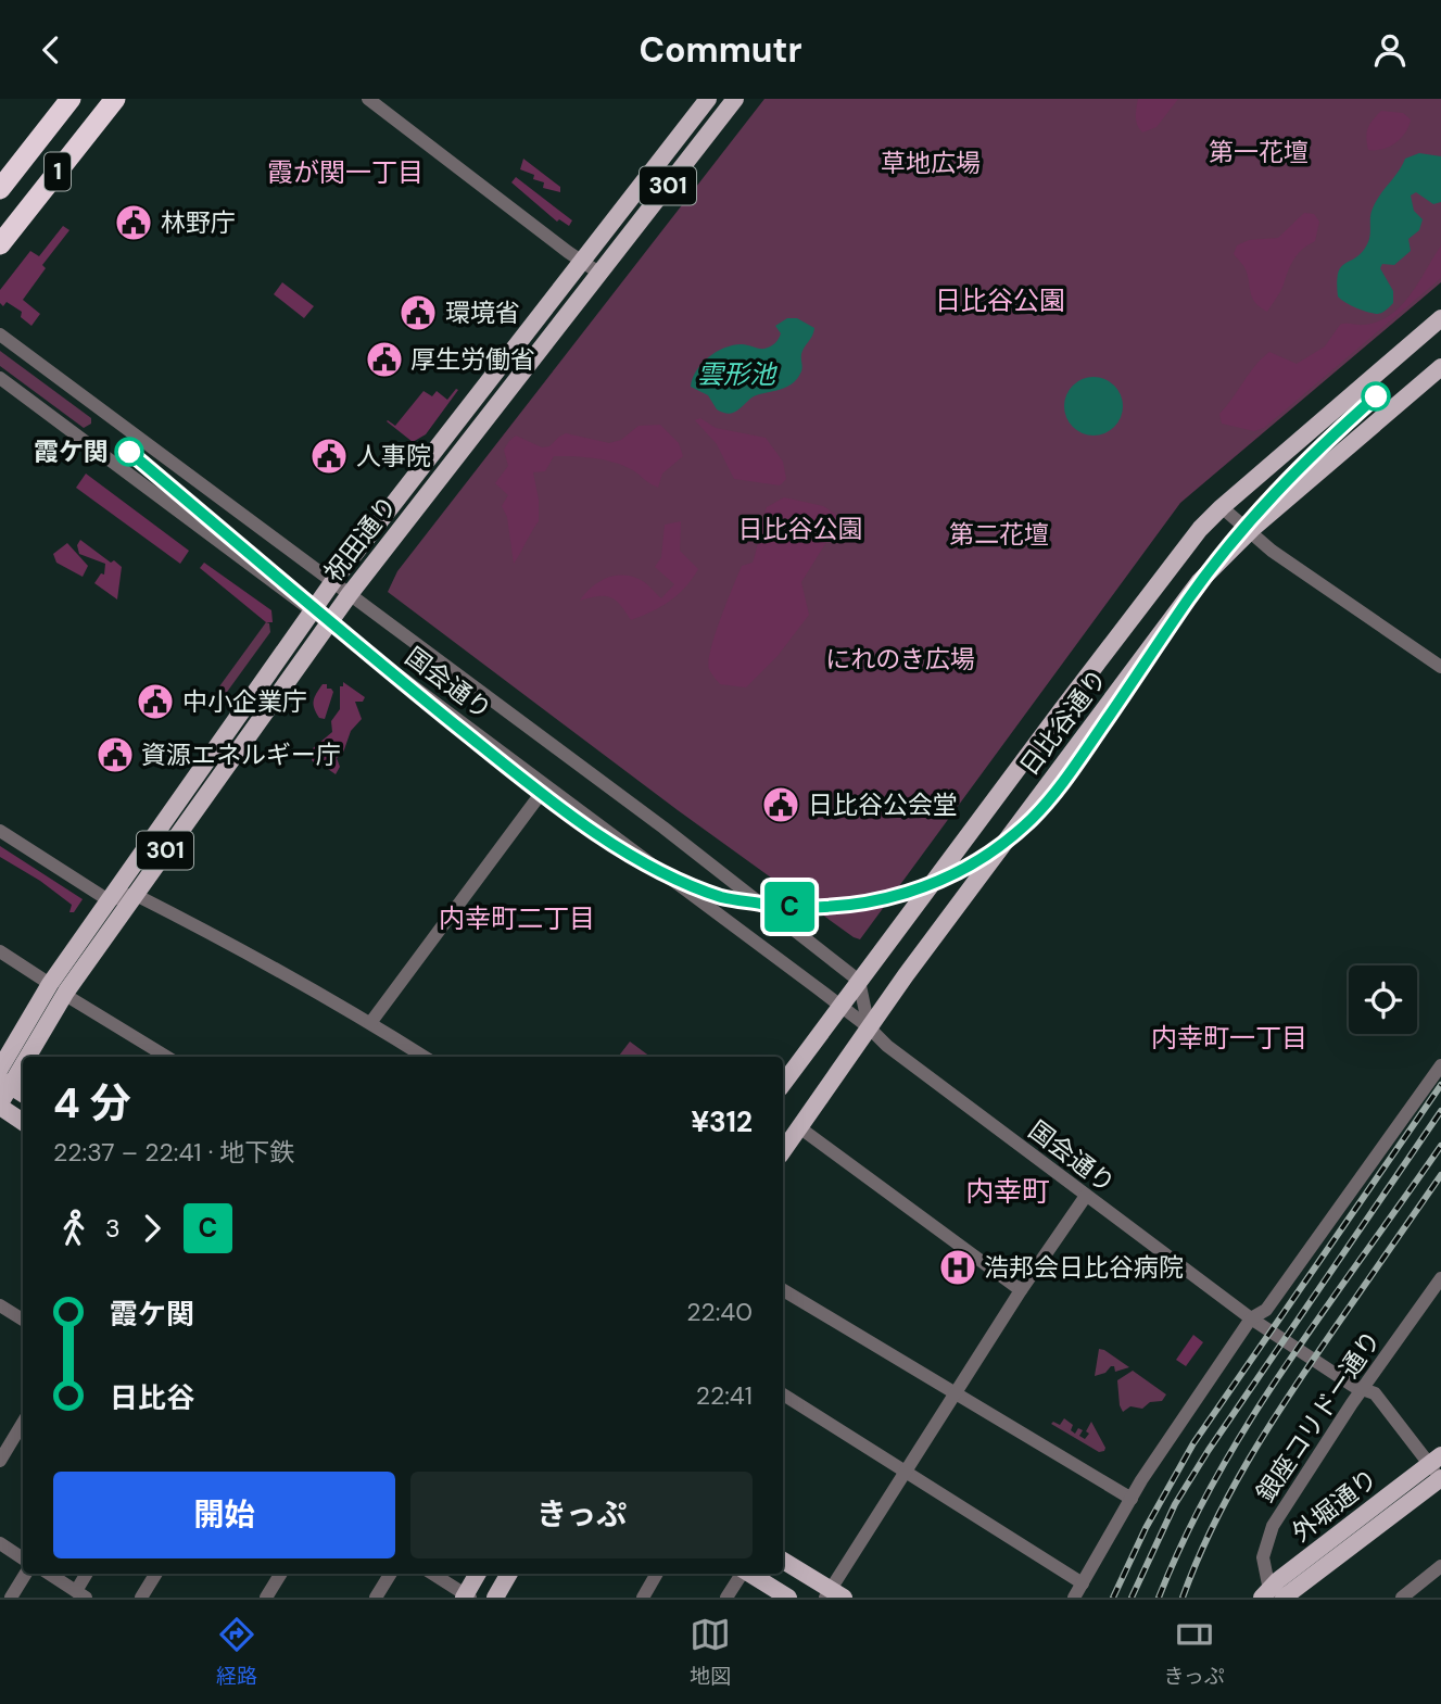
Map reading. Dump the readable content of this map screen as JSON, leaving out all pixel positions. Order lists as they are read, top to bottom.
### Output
{
  "streets": {
    "highway": ["1"],
    "main road": [
      "301",
      "祝田通り",
      "日比谷通り",
      "外堀通り"
    ],
    "street": ["国会通り", "銀座コリドー通り"]
  },
  "crossings": [
    ["祝田通り", "国会通り"],
    ["国会通り", "日比谷通り"],
    ["国会通り", "銀座コリドー通り"],
    ["国会通り", "外堀通り"],
    ["銀座コリドー通り", "外堀通り"]
  ],
  "districts": [
    "霞が関一丁目",
    "日比谷公園",
    "内幸町二丁目",
    "内幸町一丁目",
    "内幸町"
  ],
  "water": ["雲形池"],
  "parks": [
    "第一花壇",
    "草地広場",
    "日比谷公園",
    "第二花壇",
    "にれのき広場"
  ],
  "places": {
    "public building": [
      "林野庁",
      "環境省",
      "厚生労働省",
      "人事院",
      "中小企業庁",
      "資源エネルギー庁",
      "日比谷公会堂"
    ],
    "other": ["霞ケ関"],
    "hospital": ["浩邦会日比谷病院"]
  },
  "lines": ["metro line C"],
  "page": {
    "header": "Commutr",
    "on_map": "C",
    "heading": ["4 分", "22:37 – 22:41 · 地下鉄", "¥312"],
    "legs": ["3", "C"],
    "list": [
      {
        "name": "霞ケ関",
        "value": "22:40"
      },
      {
        "name": "日比谷",
        "value": "22:41"
      }
    ],
    "buttons": ["開始", "きっぷ"],
    "tabs": ["経路", "地図", "きっぷ"]
  }
}
